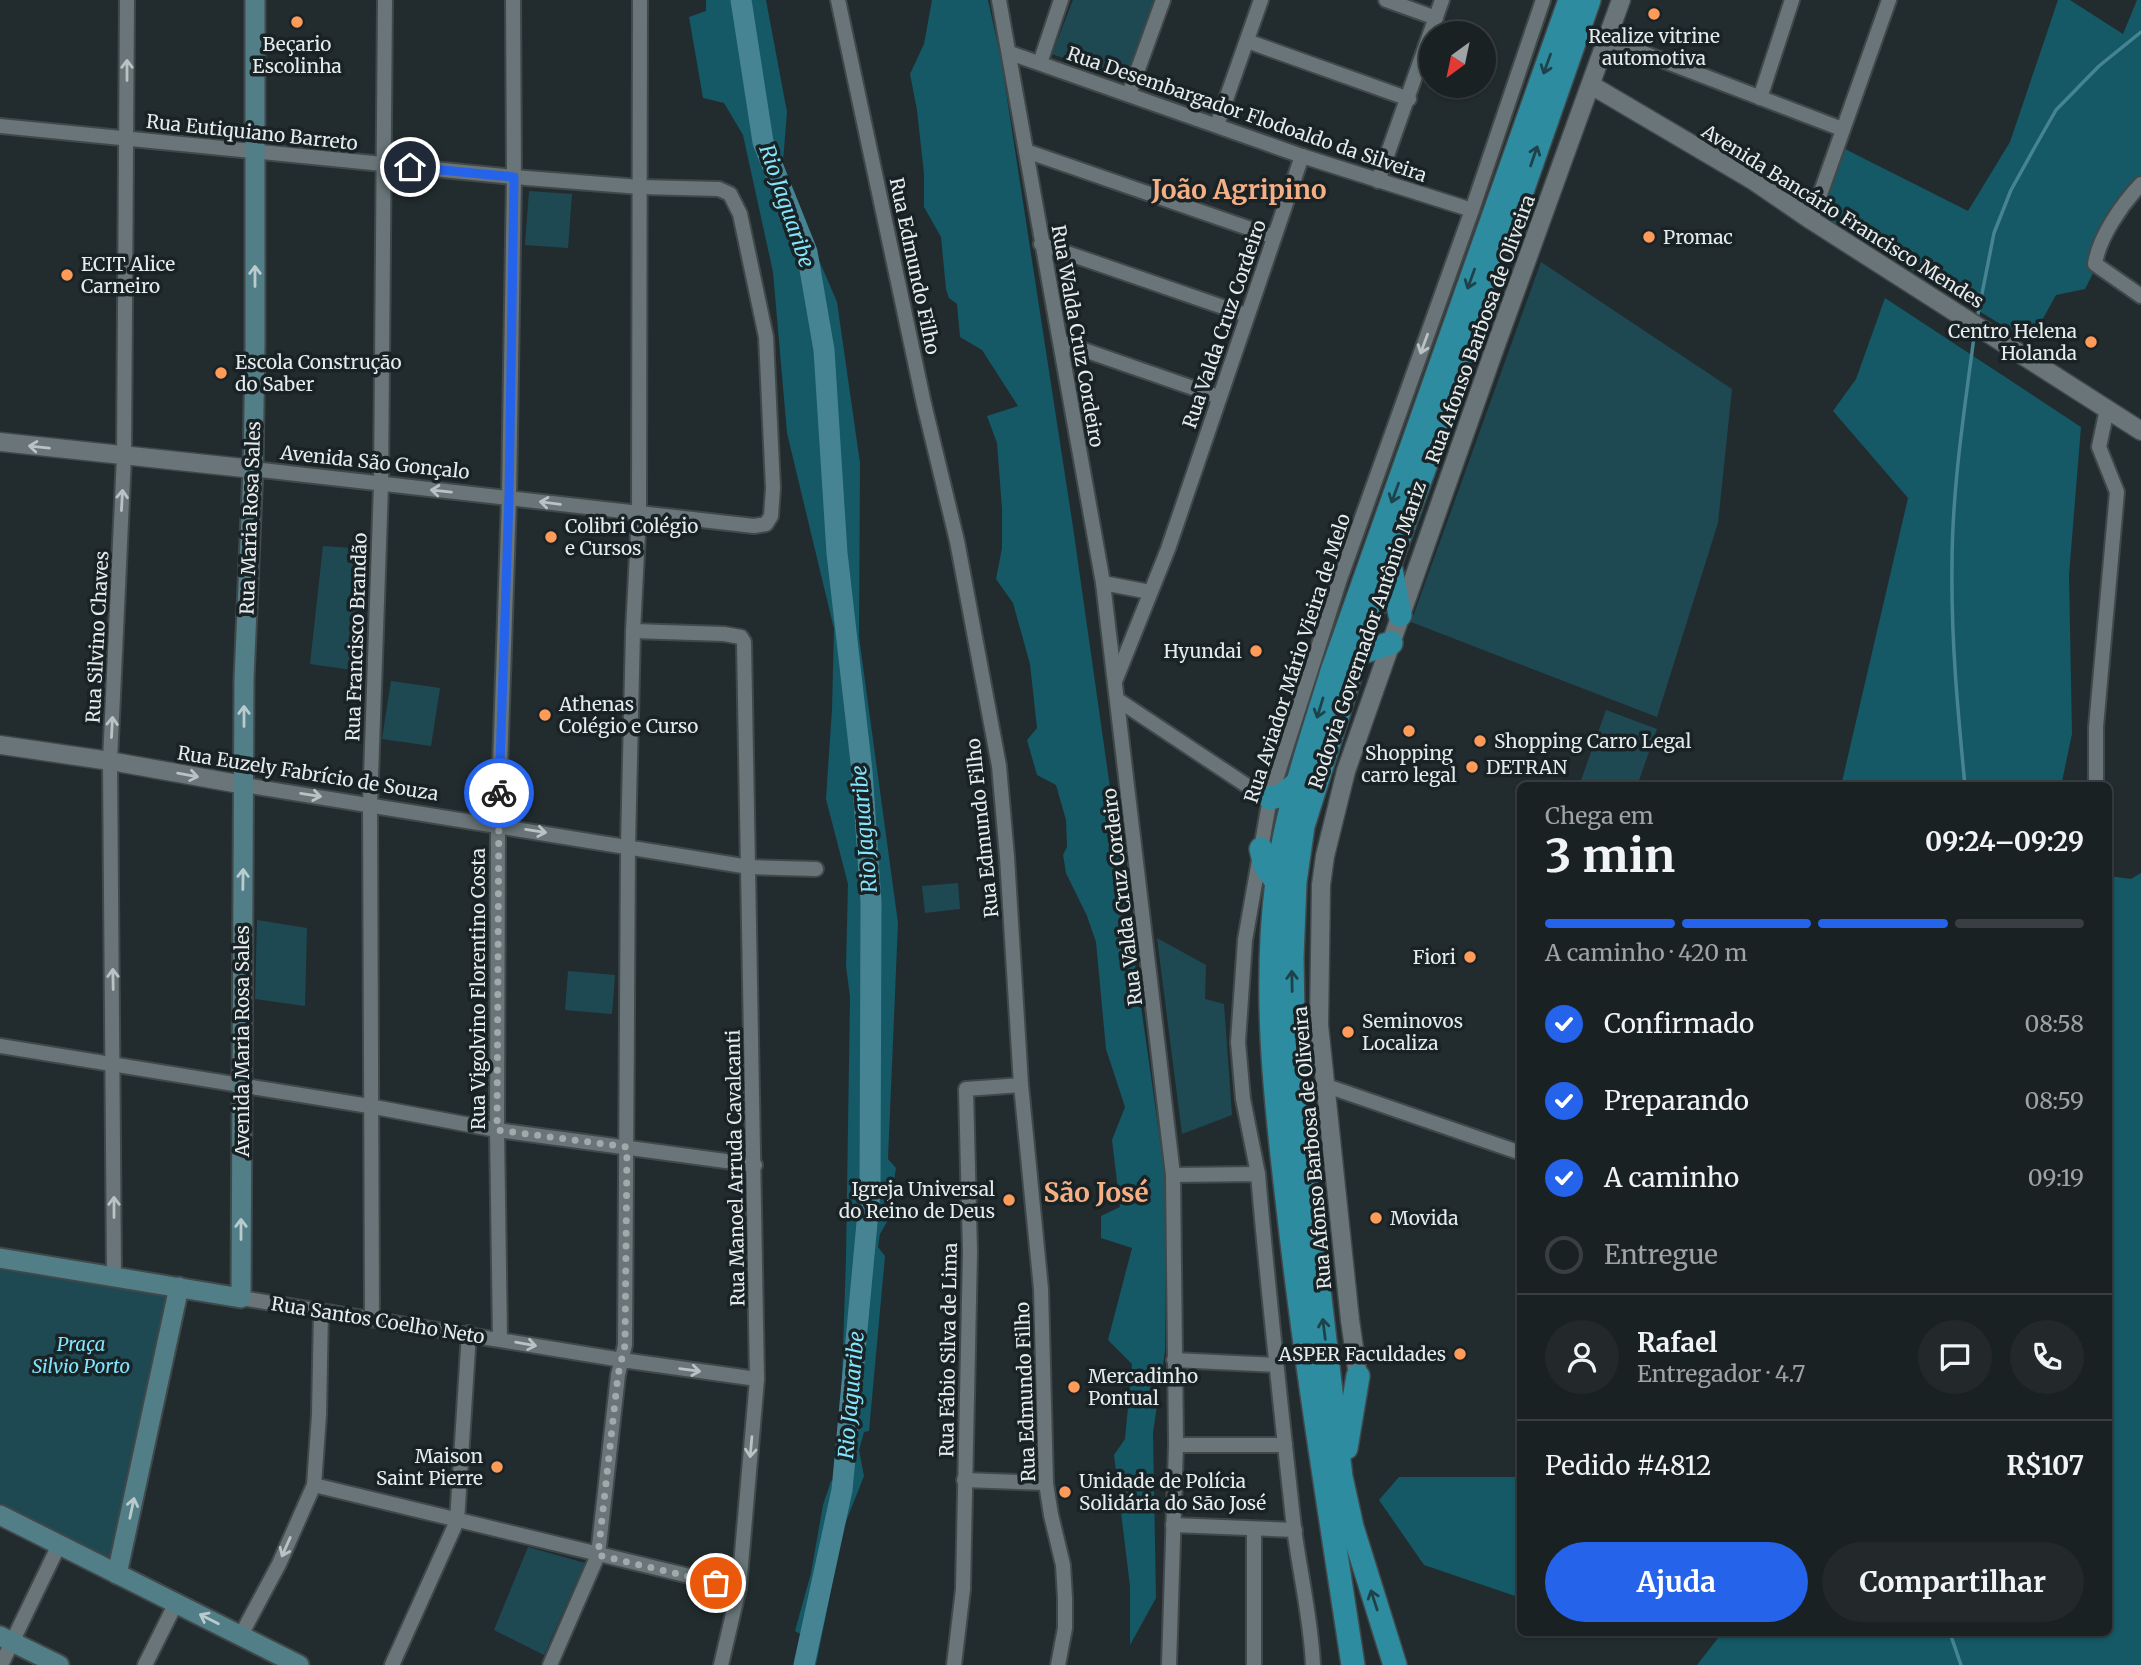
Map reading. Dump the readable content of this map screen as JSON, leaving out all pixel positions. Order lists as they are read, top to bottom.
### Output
{
  "streets": {
    "highway": ["Rodovia Governador Antônio Mariz"],
    "main road": ["Rua Maria Rosa Sales", "Avenida Maria Rosa Sales", "Rua Santos Coelho Neto"],
    "street": [
      "Rua Desembargador Flodoaldo da Silveira",
      "Rua Eutiquiano Barreto",
      "Avenida Bancário Francisco Mendes",
      "Rua Edmundo Filho",
      "Rua Valda Cruz Cordeiro",
      "Rua Afonso Barbosa de Oliveira",
      "Rua Walda Cruz Cordeiro",
      "Avenida São Gonçalo",
      "Rua Silvino Chaves",
      "Rua Francisco Brandão",
      "Rua Aviador Mário Vieira de Melo",
      "Rua Euzely Fabrício de Souza",
      "Rua Vigolvino Florentino Costa",
      "Rua Manoel Arruda Cavalcanti",
      "Rua Fábio Silva de Lima"
    ]
  },
  "crossings": [
    ["Rua Desembargador Flodoaldo da Silveira", "Rua Valda Cruz Cordeiro"],
    ["Rua Desembargador Flodoaldo da Silveira", "Rua Walda Cruz Cordeiro"],
    ["Rua Desembargador Flodoaldo da Silveira", "Rua Aviador Mário Vieira de Melo"],
    ["Rua Eutiquiano Barreto", "Avenida São Gonçalo"],
    ["Rua Eutiquiano Barreto", "Rua Maria Rosa Sales"],
    ["Rua Eutiquiano Barreto", "Rua Silvino Chaves"],
    ["Rua Eutiquiano Barreto", "Rua Francisco Brandão"],
    ["Rua Eutiquiano Barreto", "Rua Vigolvino Florentino Costa"],
    ["Avenida Bancário Francisco Mendes", "Rua Afonso Barbosa de Oliveira"],
    ["Rua Edmundo Filho", "Rua Fábio Silva de Lima"],
    ["Rua Valda Cruz Cordeiro", "Rua Walda Cruz Cordeiro"],
    ["Avenida São Gonçalo", "Rua Maria Rosa Sales"],
    ["Avenida São Gonçalo", "Rua Silvino Chaves"],
    ["Avenida São Gonçalo", "Rua Francisco Brandão"],
    ["Avenida São Gonçalo", "Rua Vigolvino Florentino Costa"],
    ["Rua Maria Rosa Sales", "Rua Euzely Fabrício de Souza"],
    ["Rua Maria Rosa Sales", "Avenida Maria Rosa Sales"],
    ["Rua Silvino Chaves", "Rua Euzely Fabrício de Souza"],
    ["Rua Silvino Chaves", "Rua Santos Coelho Neto"],
    ["Rua Francisco Brandão", "Rua Euzely Fabrício de Souza"],
    ["Rua Francisco Brandão", "Rua Santos Coelho Neto"],
    ["Rua Euzely Fabrício de Souza", "Rua Vigolvino Florentino Costa"],
    ["Rua Euzely Fabrício de Souza", "Avenida Maria Rosa Sales"],
    ["Rua Euzely Fabrício de Souza", "Rua Manoel Arruda Cavalcanti"],
    ["Rua Vigolvino Florentino Costa", "Rua Santos Coelho Neto"],
    ["Avenida Maria Rosa Sales", "Rua Santos Coelho Neto"],
    ["Rua Manoel Arruda Cavalcanti", "Rua Santos Coelho Neto"]
  ],
  "one_way": [
    "Avenida São Gonçalo",
    "Rua Maria Rosa Sales",
    "Rua Silvino Chaves",
    "Rua Aviador Mário Vieira de Melo",
    "Rua Euzely Fabrício de Souza",
    "Avenida Maria Rosa Sales"
  ],
  "districts": ["João Agripino", "São José"],
  "water": ["Rio Jaguaribe"],
  "parks": ["Praça Silvio Porto"],
  "places": [
    "Realize vitrine automotiva",
    "Beçario Escolinha",
    "Promac",
    "ECIT Alice Carneiro",
    "Centro Helena Holanda",
    "Escola Construção do Saber",
    "Colibri Colégio e Cursos",
    "Hyundai",
    "Athenas Colégio e Curso",
    "Shopping carro legal",
    "Shopping Carro Legal",
    "DETRAN",
    "Fiori",
    "Seminovos Localiza",
    "Igreja Universal do Reino de Deus",
    "Movida",
    "ASPER Faculdades",
    "Mercadinho Pontual",
    "Maison Saint Pierre",
    "Unidade de Polícia Solidária do São José"
  ],
  "north": "bottom left",
  "page": {
    "heading": ["3 min", "Chega em", "09:24–09:29"],
    "panel": [
      "Rafael",
      "Entregador · 4.7",
      "Pedido #4812",
      "R$107"
    ],
    "bar": "A caminho · 420 m",
    "list": [
      ["Confirmado", "08:58"],
      ["Preparando", "08:59"],
      ["A caminho", "09:19"],
      "Entregue"
    ],
    "buttons": ["Ajuda", "Compartilhar"]
  }
}
